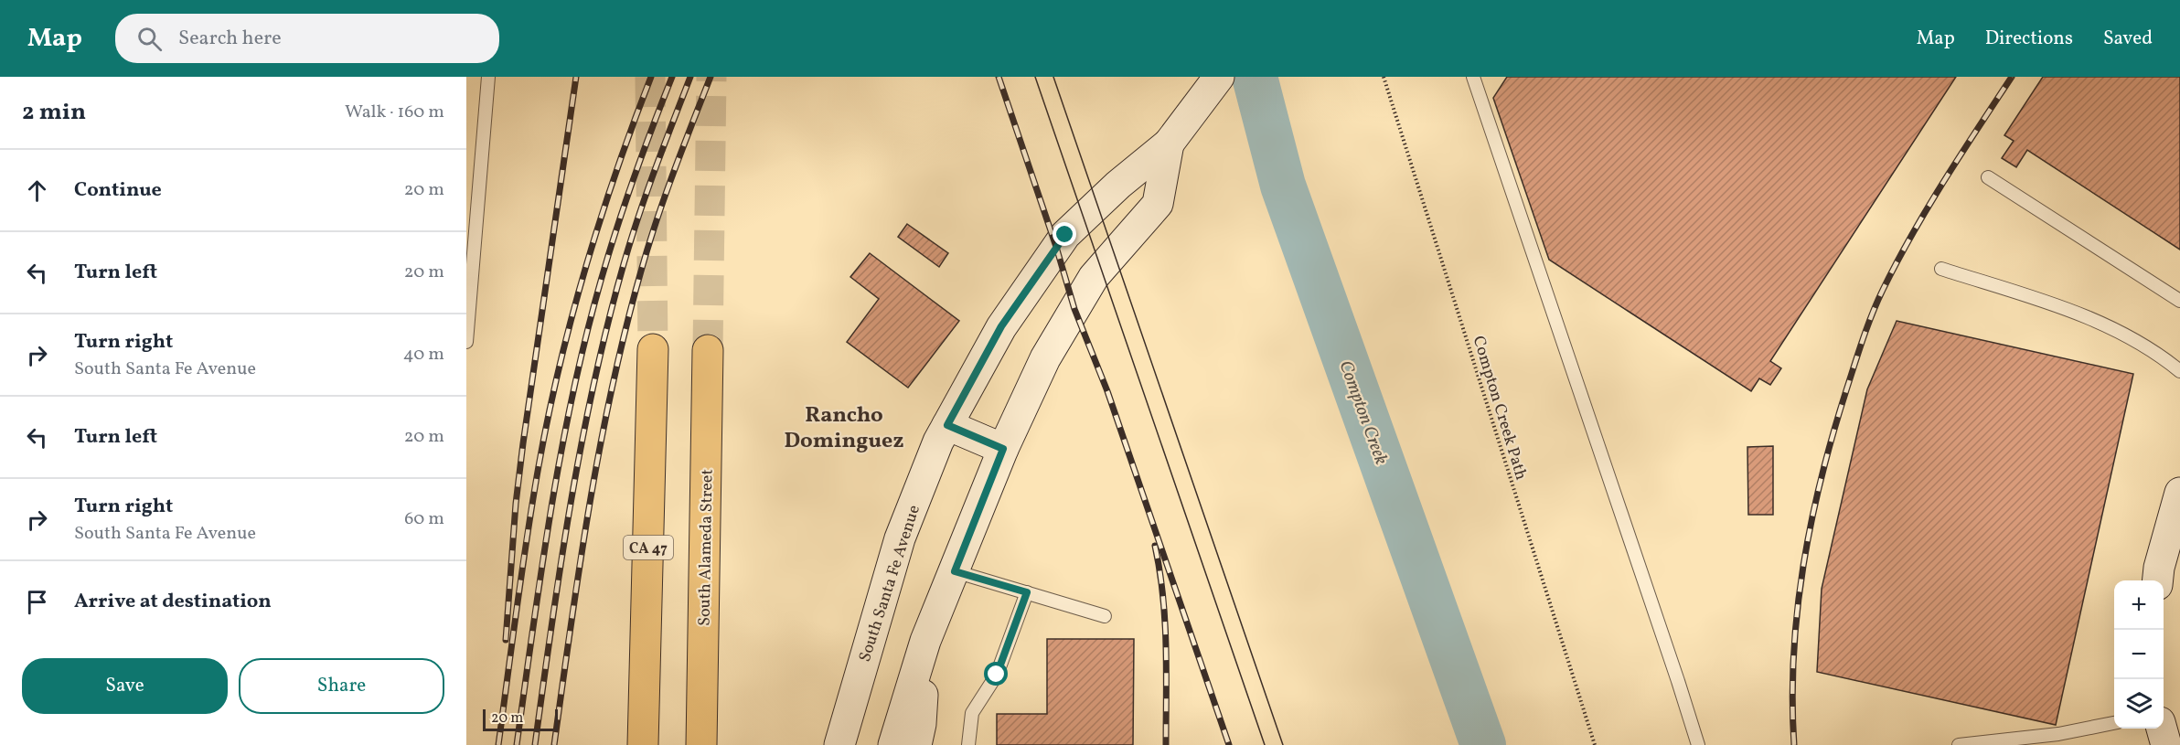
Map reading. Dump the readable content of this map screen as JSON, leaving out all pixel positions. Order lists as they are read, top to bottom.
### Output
{
  "streets": {
    "main road": ["CA 47", "South Alameda Street", "South Santa Fe Avenue"],
    "path": ["Compton Creek Path"]
  },
  "districts": ["Rancho Dominguez"],
  "water": ["Compton Creek"],
  "scale_bar": "20 m",
  "page": {
    "header": "Map",
    "search": "Search here",
    "nav": ["Map", "Directions", "Saved"],
    "heading": ["2 min", "Walk · 160 m"],
    "list": [
      ["Continue", "20 m"],
      ["Turn left", "20 m"],
      ["Turn right", "South Santa Fe Avenue", "40 m"],
      ["Turn left", "20 m"],
      ["Turn right", "South Santa Fe Avenue", "60 m"],
      "Arrive at destination"
    ],
    "map_buttons": ["+", "−"],
    "buttons": ["Save", "Share"],
    "scale": "20 m"
  }
}
